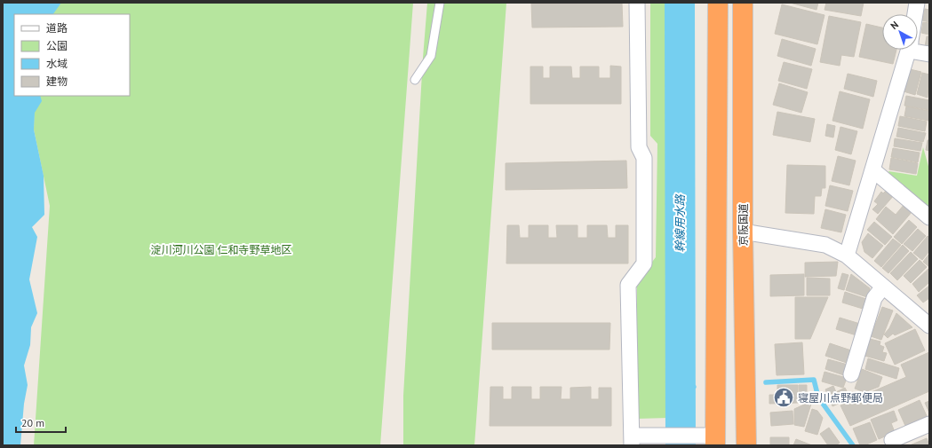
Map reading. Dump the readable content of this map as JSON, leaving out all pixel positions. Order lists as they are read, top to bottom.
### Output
{
  "streets": {
    "highway": ["京阪国道"]
  },
  "water": ["幹線用水路"],
  "parks": ["淀川河川公園 仁和寺野草地区"],
  "places": {
    "public building": ["寝屋川点野郵便局"]
  },
  "legend": [
    "道路",
    "公園",
    "水域",
    "建物"
  ],
  "scale_bar": "20 m",
  "north": "top left"
}
